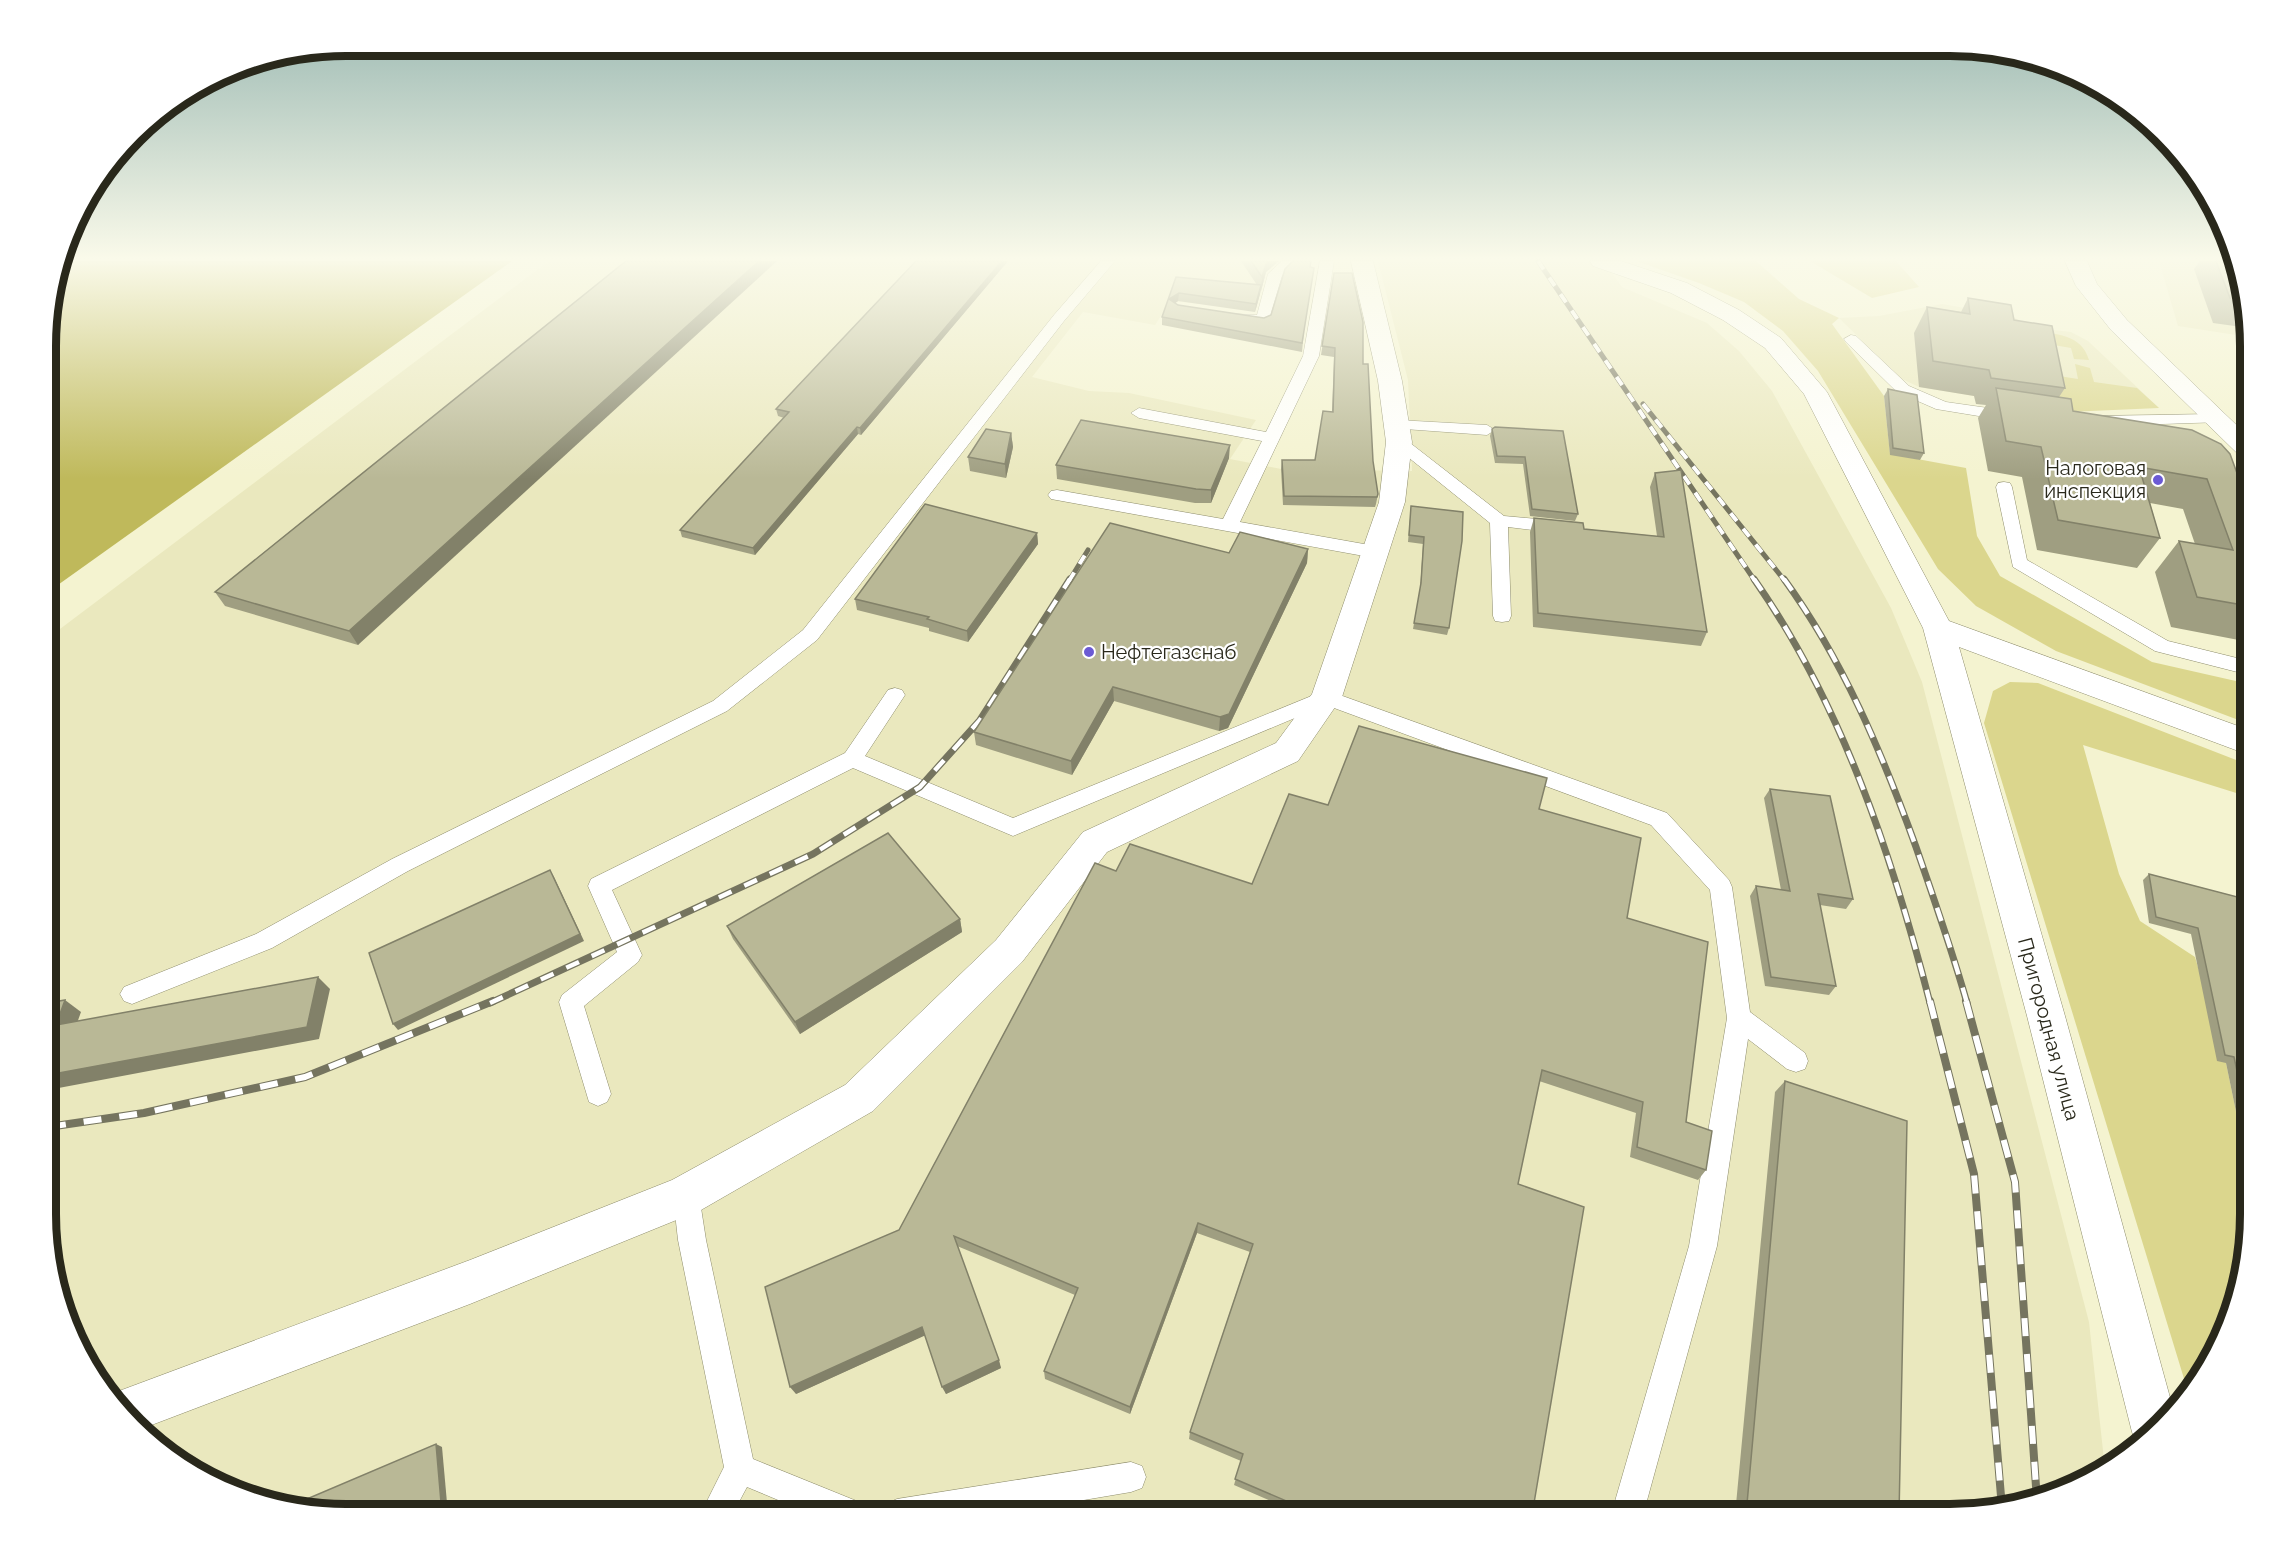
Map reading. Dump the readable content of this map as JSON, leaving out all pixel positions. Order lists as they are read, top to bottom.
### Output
{
  "streets": {
    "main road": ["Пригородная улица"]
  },
  "places": ["Налоговая инспекция", "Нефтегазснаб"]
}
